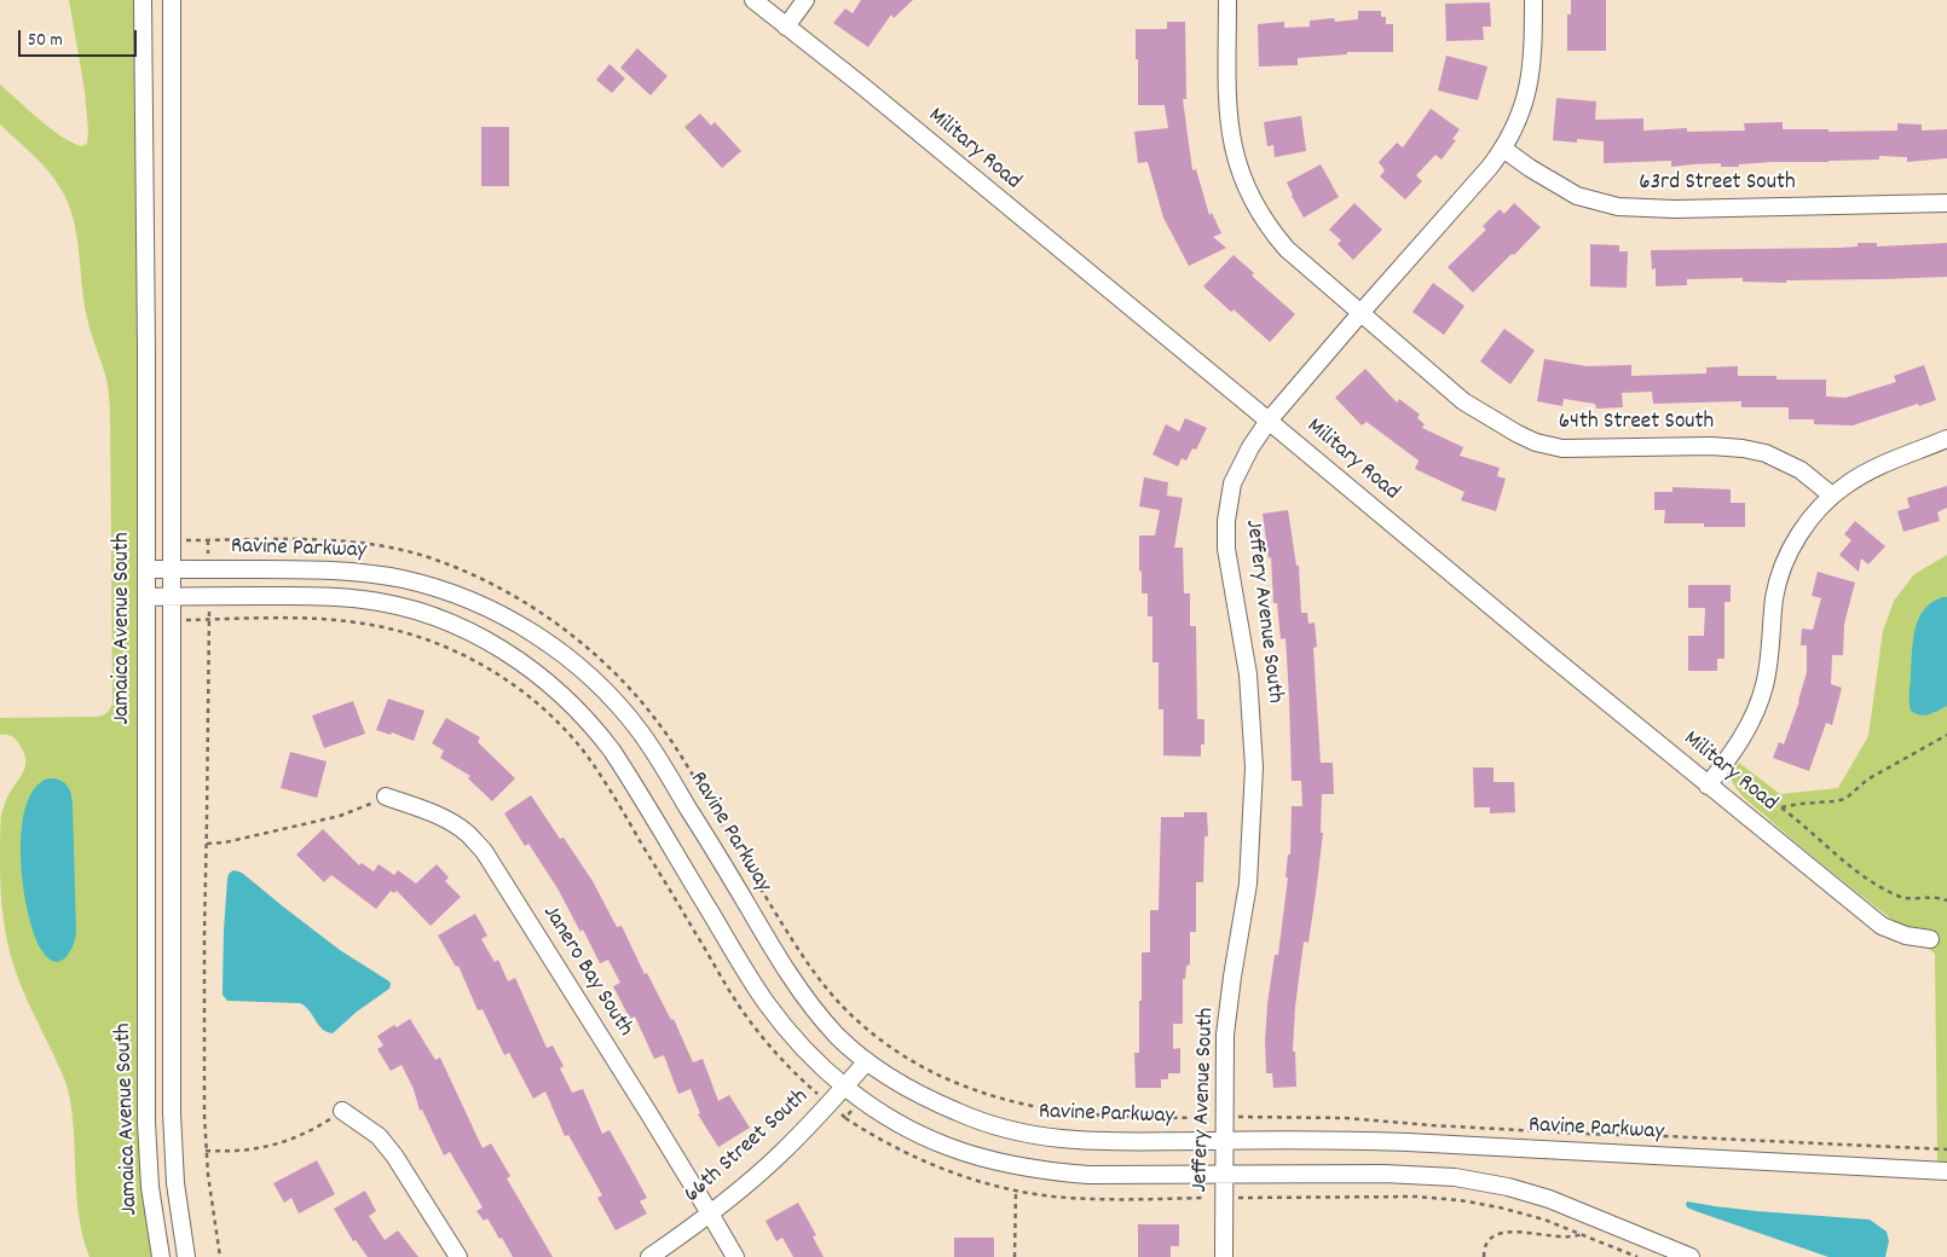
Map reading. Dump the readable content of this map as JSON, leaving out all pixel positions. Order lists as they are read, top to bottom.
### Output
{
  "streets": {
    "street": [
      "Military Road",
      "63rd Street South",
      "64th Street South",
      "Ravine Parkway",
      "Jeffery Avenue South",
      "Jamaica Avenue South",
      "Janero Bay South",
      "66th Street South"
    ]
  },
  "crossings": [
    ["Military Road", "Jeffery Avenue South"],
    ["63rd Street South", "Jeffery Avenue South"],
    ["64th Street South", "Jeffery Avenue South"],
    ["Ravine Parkway", "Jeffery Avenue South"],
    ["Ravine Parkway", "Jamaica Avenue South"],
    ["Ravine Parkway", "66th Street South"],
    ["Janero Bay South", "66th Street South"]
  ],
  "scale_bar": "50 m"
}
